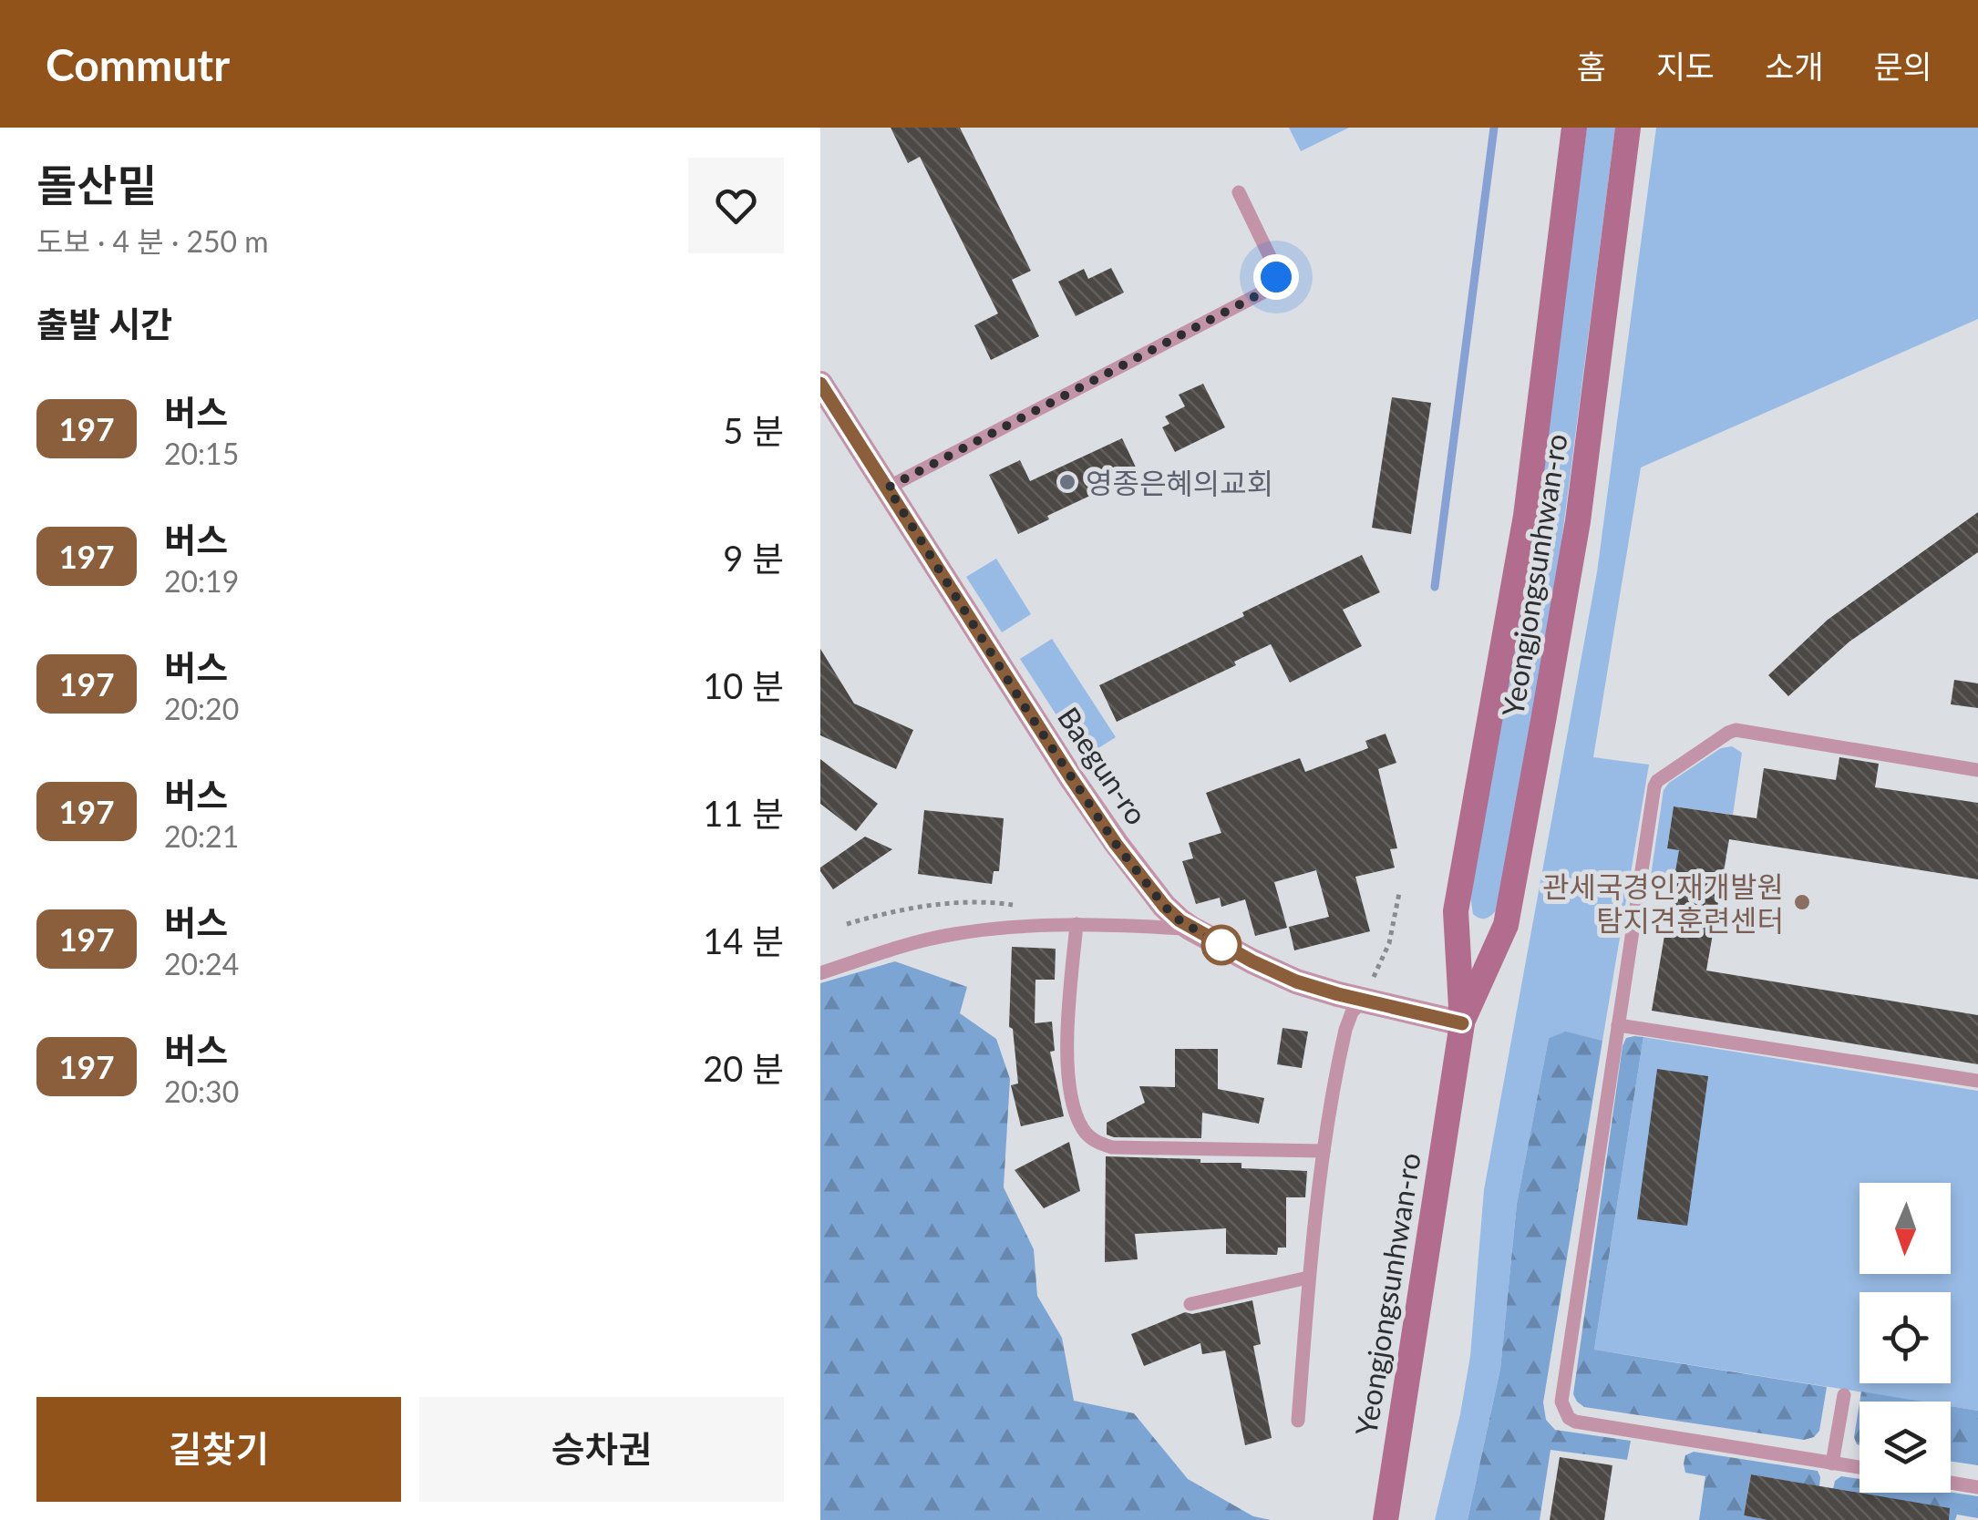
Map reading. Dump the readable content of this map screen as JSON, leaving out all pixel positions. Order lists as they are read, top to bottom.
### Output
{
  "streets": {
    "main road": ["Yeongjongsunhwan-ro"],
    "street": ["Baegun-ro"]
  },
  "crossings": [
    ["Yeongjongsunhwan-ro", "Baegun-ro"]
  ],
  "places": ["영종은혜의교회", "관세국경인재개발원 탐지견훈련센터"],
  "lines": ["bus line 197"],
  "north": "bottom",
  "page": {
    "header": "Commutr",
    "nav": [
      "홈",
      "지도",
      "소개",
      "문의"
    ],
    "heading": [
      ["돌산밑", "도보 · 4 분 · 250 m"],
      "출발 시간"
    ],
    "list": [
      {
        "mark": "197",
        "name": "버스",
        "note": "20:15",
        "value": "5 분"
      },
      {
        "mark": "197",
        "name": "버스",
        "note": "20:19",
        "value": "9 분"
      },
      {
        "mark": "197",
        "name": "버스",
        "note": "20:20",
        "value": "10 분"
      },
      {
        "mark": "197",
        "name": "버스",
        "note": "20:21",
        "value": "11 분"
      },
      {
        "mark": "197",
        "name": "버스",
        "note": "20:24",
        "value": "14 분"
      },
      {
        "mark": "197",
        "name": "버스",
        "note": "20:30",
        "value": "20 분"
      }
    ],
    "buttons": ["길찾기", "승차권"]
  }
}
